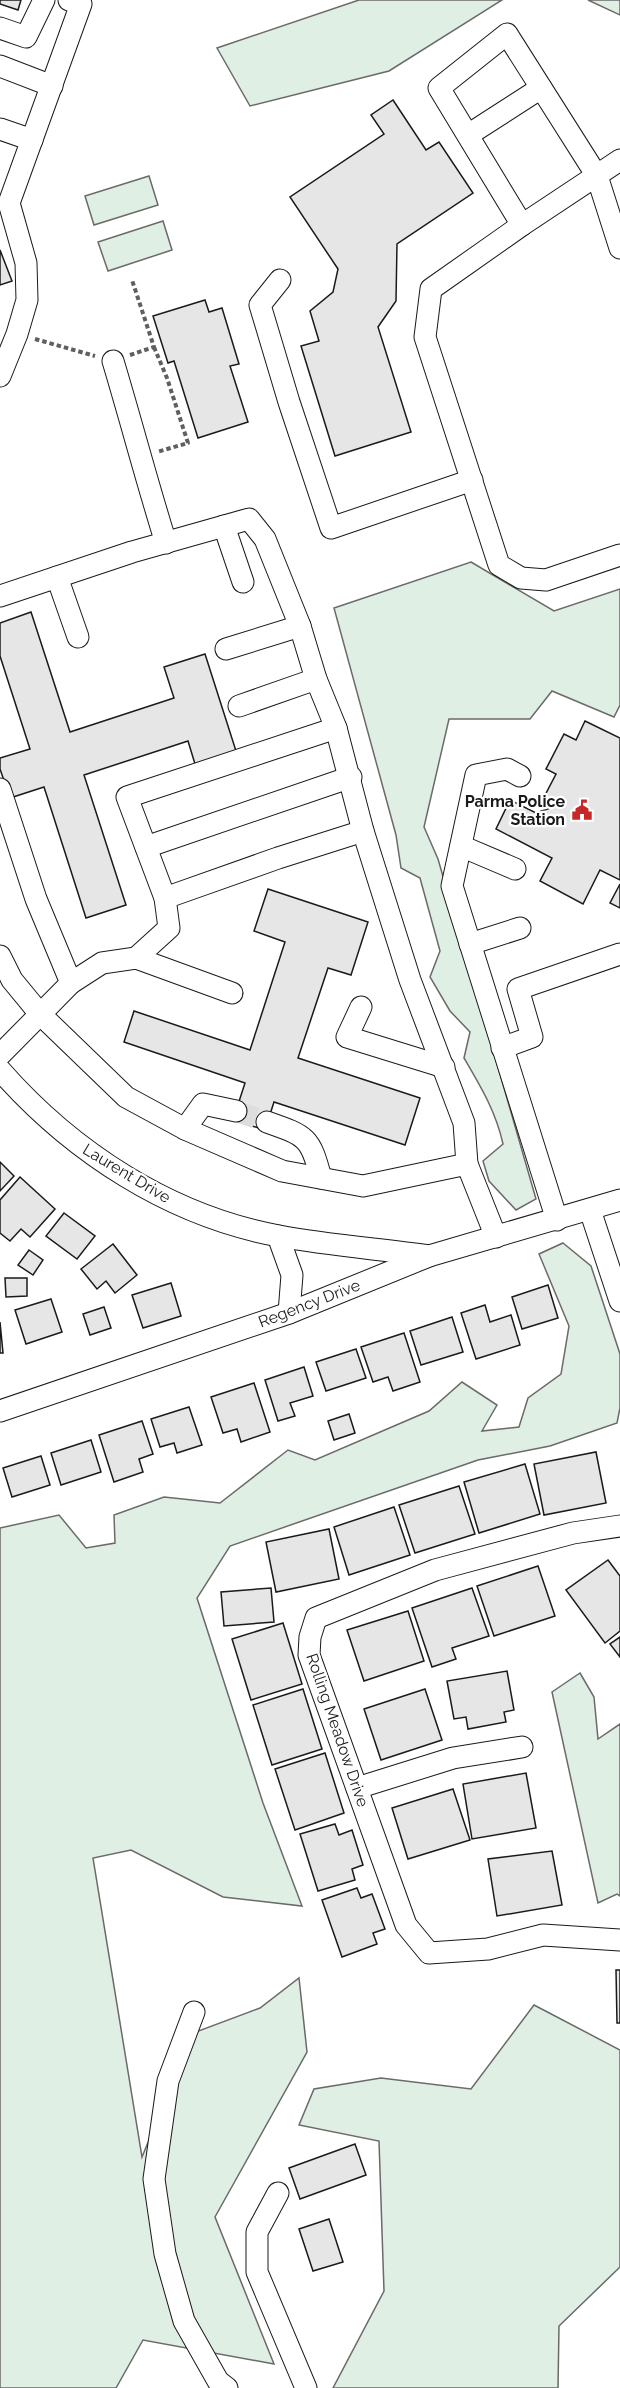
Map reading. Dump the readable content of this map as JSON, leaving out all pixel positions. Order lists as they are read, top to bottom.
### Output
{
  "streets": {
    "street": ["Laurent Drive", "Regency Drive", "Rolling Meadow Drive"]
  },
  "crossings": [
    ["Laurent Drive", "Regency Drive"]
  ],
  "places": {
    "public building": ["Parma Police Station"]
  }
}
